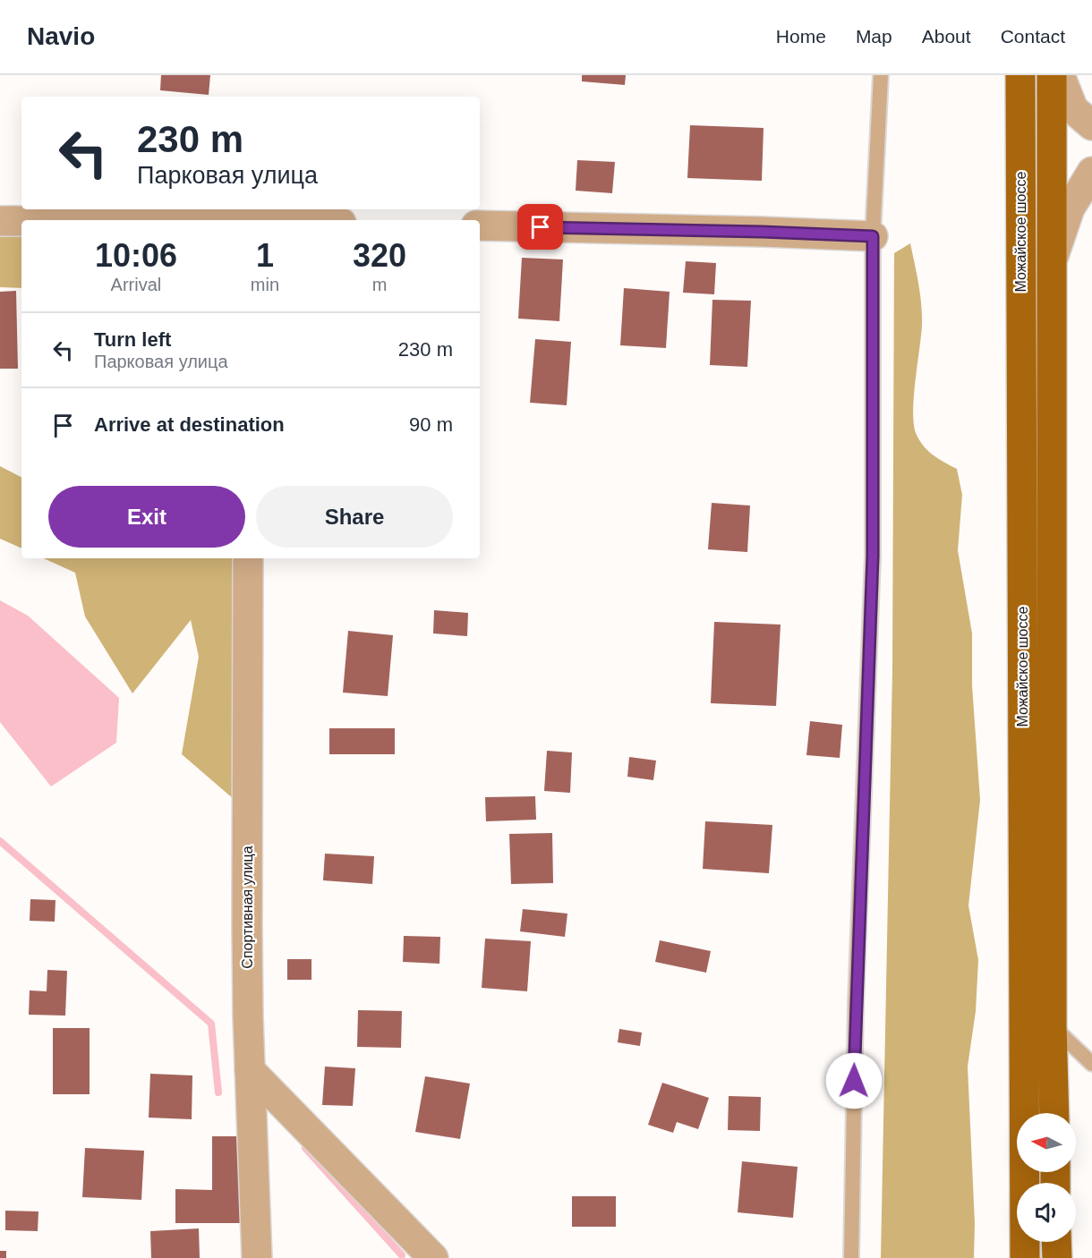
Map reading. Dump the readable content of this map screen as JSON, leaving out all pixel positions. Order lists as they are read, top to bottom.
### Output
{
  "streets": {
    "main road": ["Можайское шоссе"],
    "street": ["Спортивная улица"]
  },
  "north": "left",
  "page": {
    "header": "Navio",
    "nav": [
      "Home",
      "Map",
      "About",
      "Contact"
    ],
    "turn": ["230 m", "Парковая улица"],
    "eta": [
      "10:06",
      "Arrival",
      "1",
      "min",
      "320",
      "m"
    ],
    "list": [
      {
        "name": "Turn left",
        "note": "Парковая улица",
        "value": "230 m"
      },
      {
        "name": "Arrive at destination",
        "value": "90 m"
      }
    ],
    "buttons": ["Exit", "Share"]
  }
}
